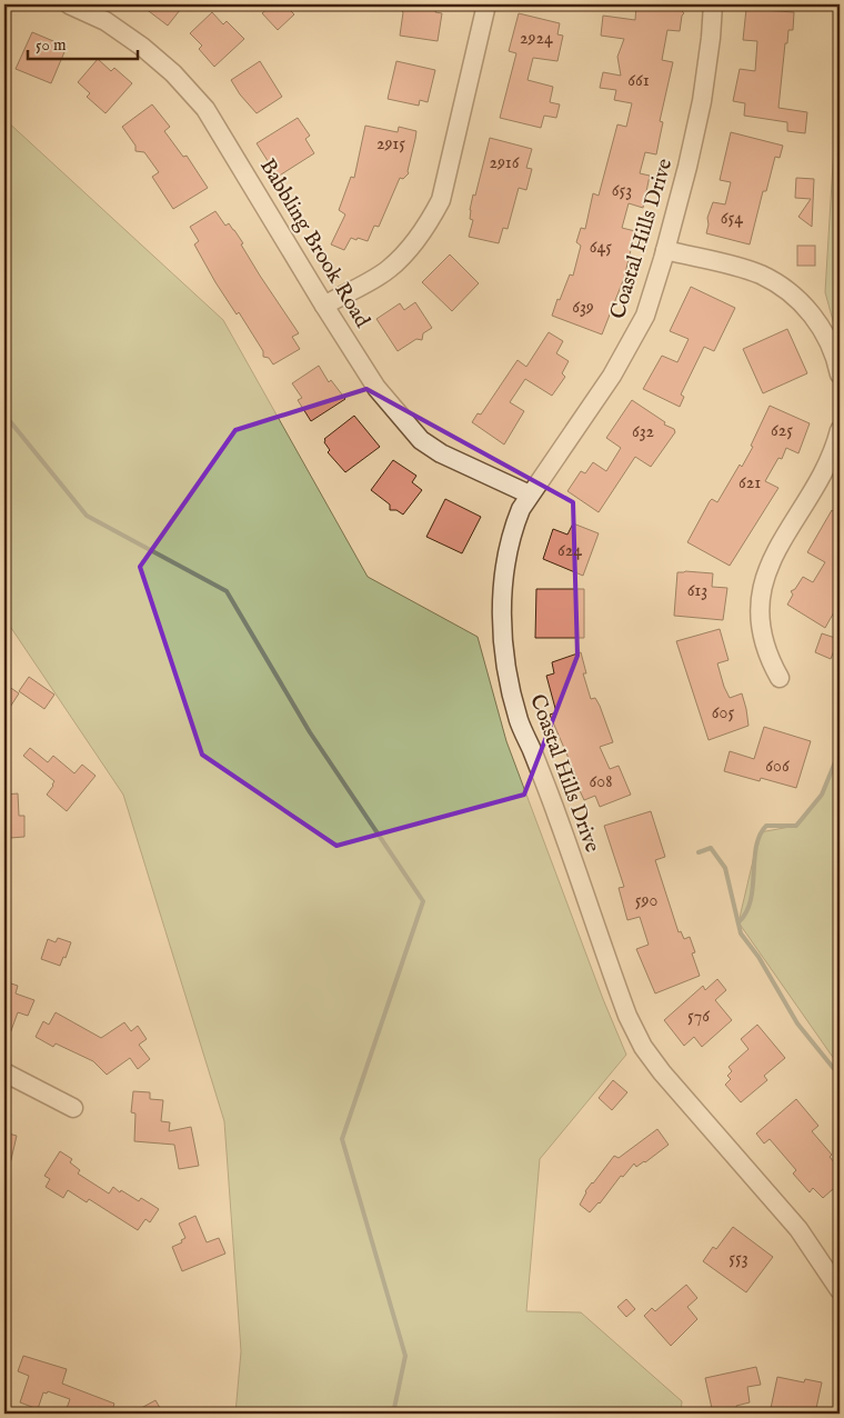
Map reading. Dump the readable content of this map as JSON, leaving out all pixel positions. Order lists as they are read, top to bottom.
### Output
{
  "streets": {
    "street": ["Coastal Hills Drive", "Babbling Brook Road"]
  },
  "crossings": [
    ["Coastal Hills Drive", "Babbling Brook Road"]
  ],
  "house_numbers": [
    "2924",
    "661",
    "2915",
    "2916",
    "653",
    "654",
    "645",
    "639",
    "625",
    "632",
    "621",
    "624",
    "613",
    "605",
    "606",
    "608",
    "590",
    "576",
    "553"
  ],
  "scale_bar": "50 m"
}
